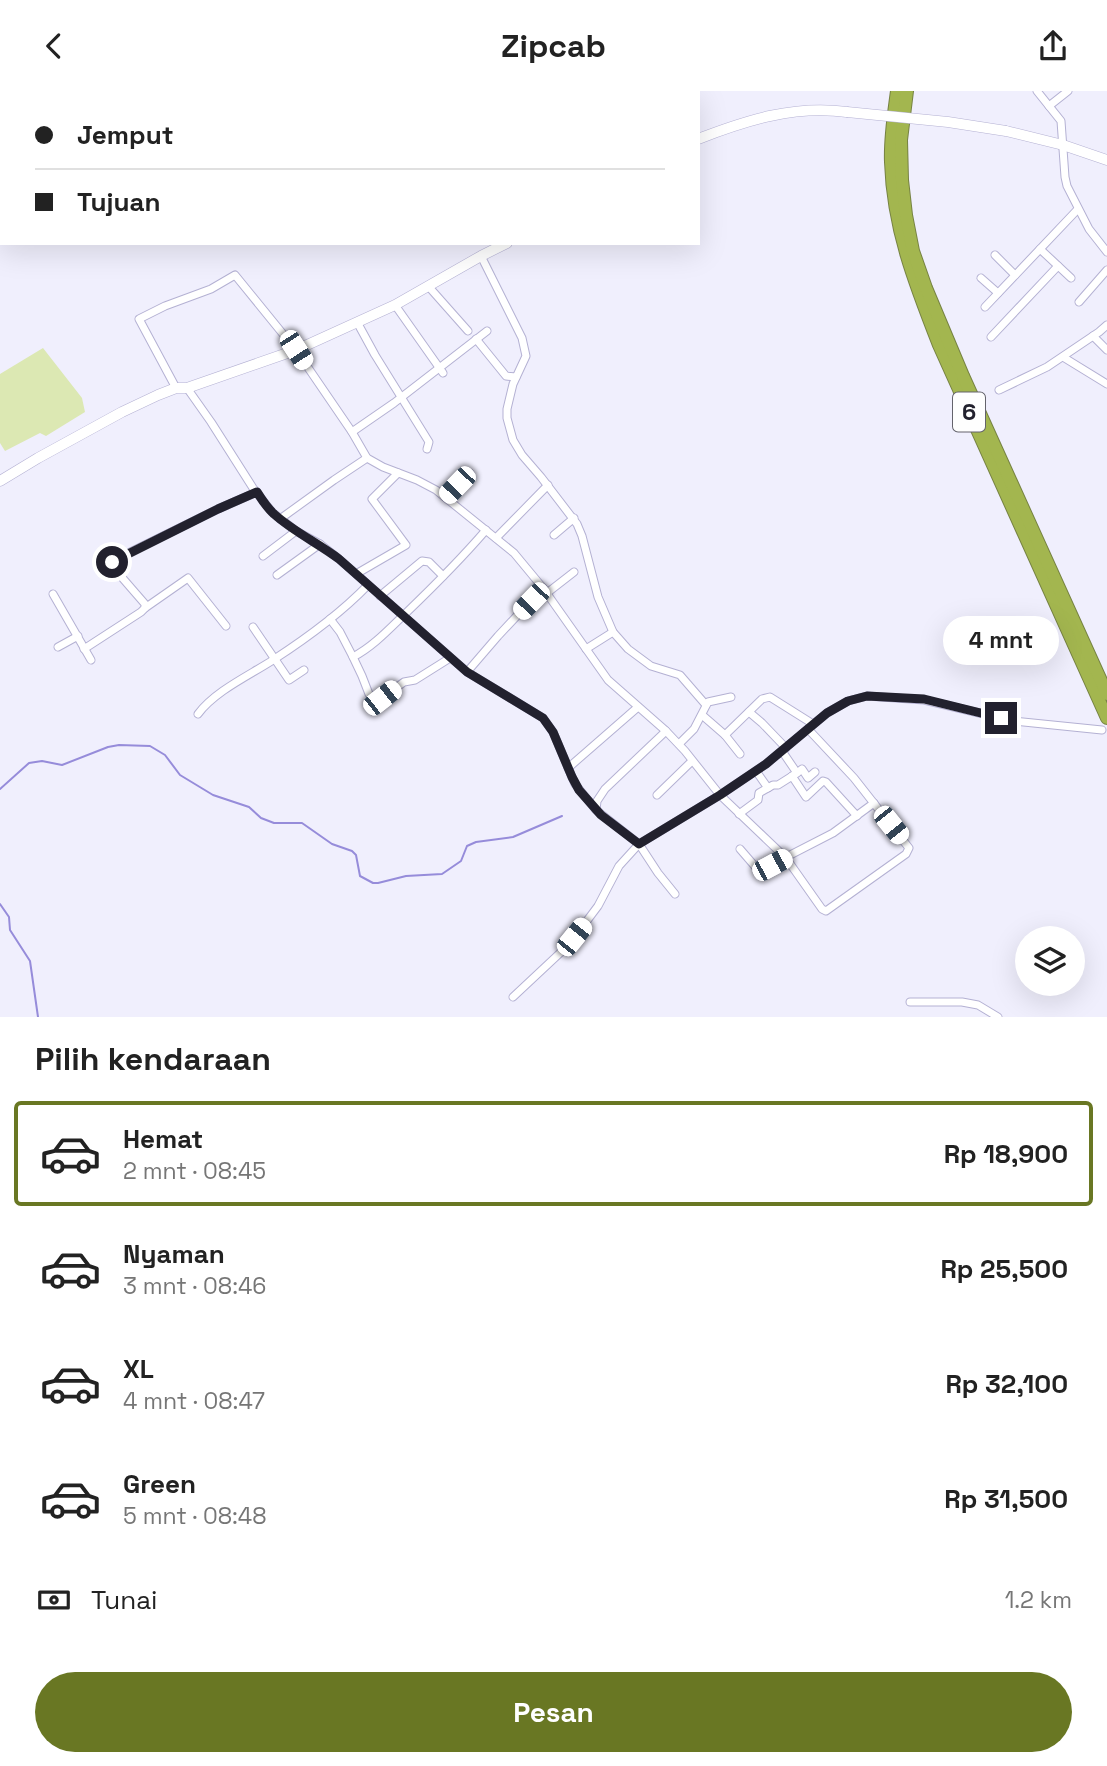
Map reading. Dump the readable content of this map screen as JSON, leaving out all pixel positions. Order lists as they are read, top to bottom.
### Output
{
  "streets": {
    "highway": ["6"]
  },
  "page": {
    "header": "Zipcab",
    "banner": ["Jemput", "Tujuan"],
    "bubble": "4 mnt",
    "heading": "Pilih kendaraan",
    "list": [
      {
        "name": "Hemat",
        "note": "2 mnt · 08:45",
        "value": "Rp 18,900"
      },
      {
        "name": "Nyaman",
        "note": "3 mnt · 08:46",
        "value": "Rp 25,500"
      },
      {
        "name": "XL",
        "note": "4 mnt · 08:47",
        "value": "Rp 32,100"
      },
      {
        "name": "Green",
        "note": "5 mnt · 08:48",
        "value": "Rp 31,500"
      }
    ],
    "pay": ["Tunai", "1.2 km"],
    "buttons": "Pesan"
  }
}
